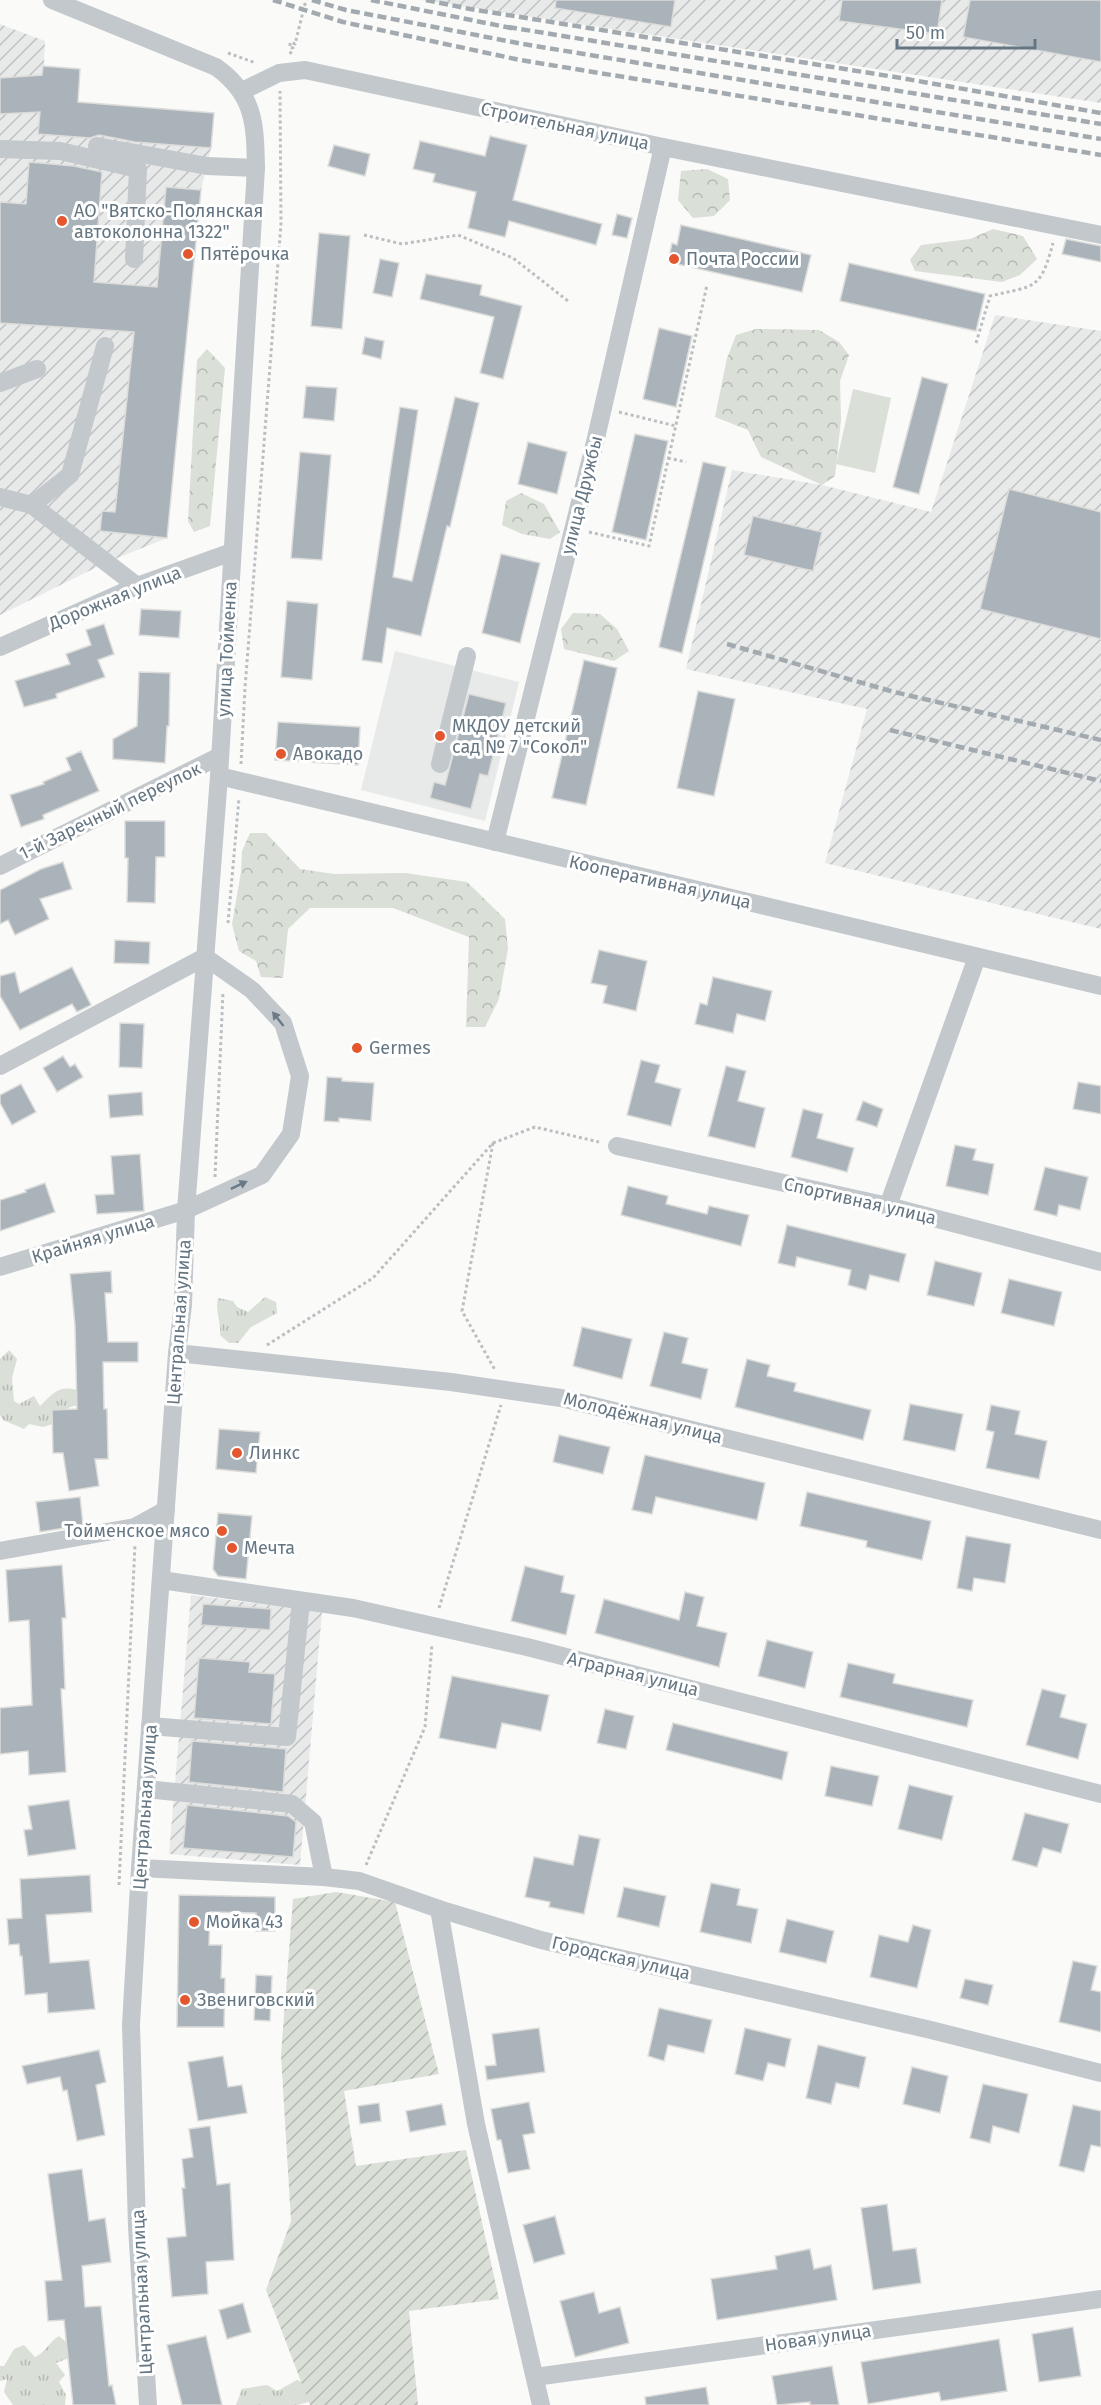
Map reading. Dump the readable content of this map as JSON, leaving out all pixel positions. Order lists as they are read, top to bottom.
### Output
{
  "streets": {
    "street": [
      "Строительная улица",
      "улица Дружбы",
      "Дорожная улица",
      "улица Тойменка",
      "1-й Заречный переулок",
      "Кооперативная улица",
      "Спортивная улица",
      "Крайняя улица",
      "Центральная улица",
      "Молодёжная улица",
      "Аграрная улица",
      "Городская улица",
      "Новая улица"
    ]
  },
  "crossings": [
    ["Строительная улица", "улица Дружбы"],
    ["Строительная улица", "улица Тойменка"],
    ["улица Дружбы", "Кооперативная улица"],
    ["Дорожная улица", "улица Тойменка"],
    ["улица Тойменка", "1-й Заречный переулок"],
    ["улица Тойменка", "Кооперативная улица"],
    ["улица Тойменка", "Крайняя улица"],
    ["улица Тойменка", "Центральная улица"],
    ["Крайняя улица", "Центральная улица"],
    ["Центральная улица", "Молодёжная улица"],
    ["Центральная улица", "Аграрная улица"],
    ["Центральная улица", "Городская улица"]
  ],
  "places": [
    "АО \"Вятско-Полянская автоколонна 1322\"",
    "Пятёрочка",
    "Почта России",
    "МКДОУ детский сад № 7 \"Сокол\"",
    "Авокадо",
    "Germes",
    "Линкс",
    "Тойменское мясо",
    "Мечта",
    "Мойка 43",
    "Звениговский"
  ],
  "scale_bar": "50 m"
}
